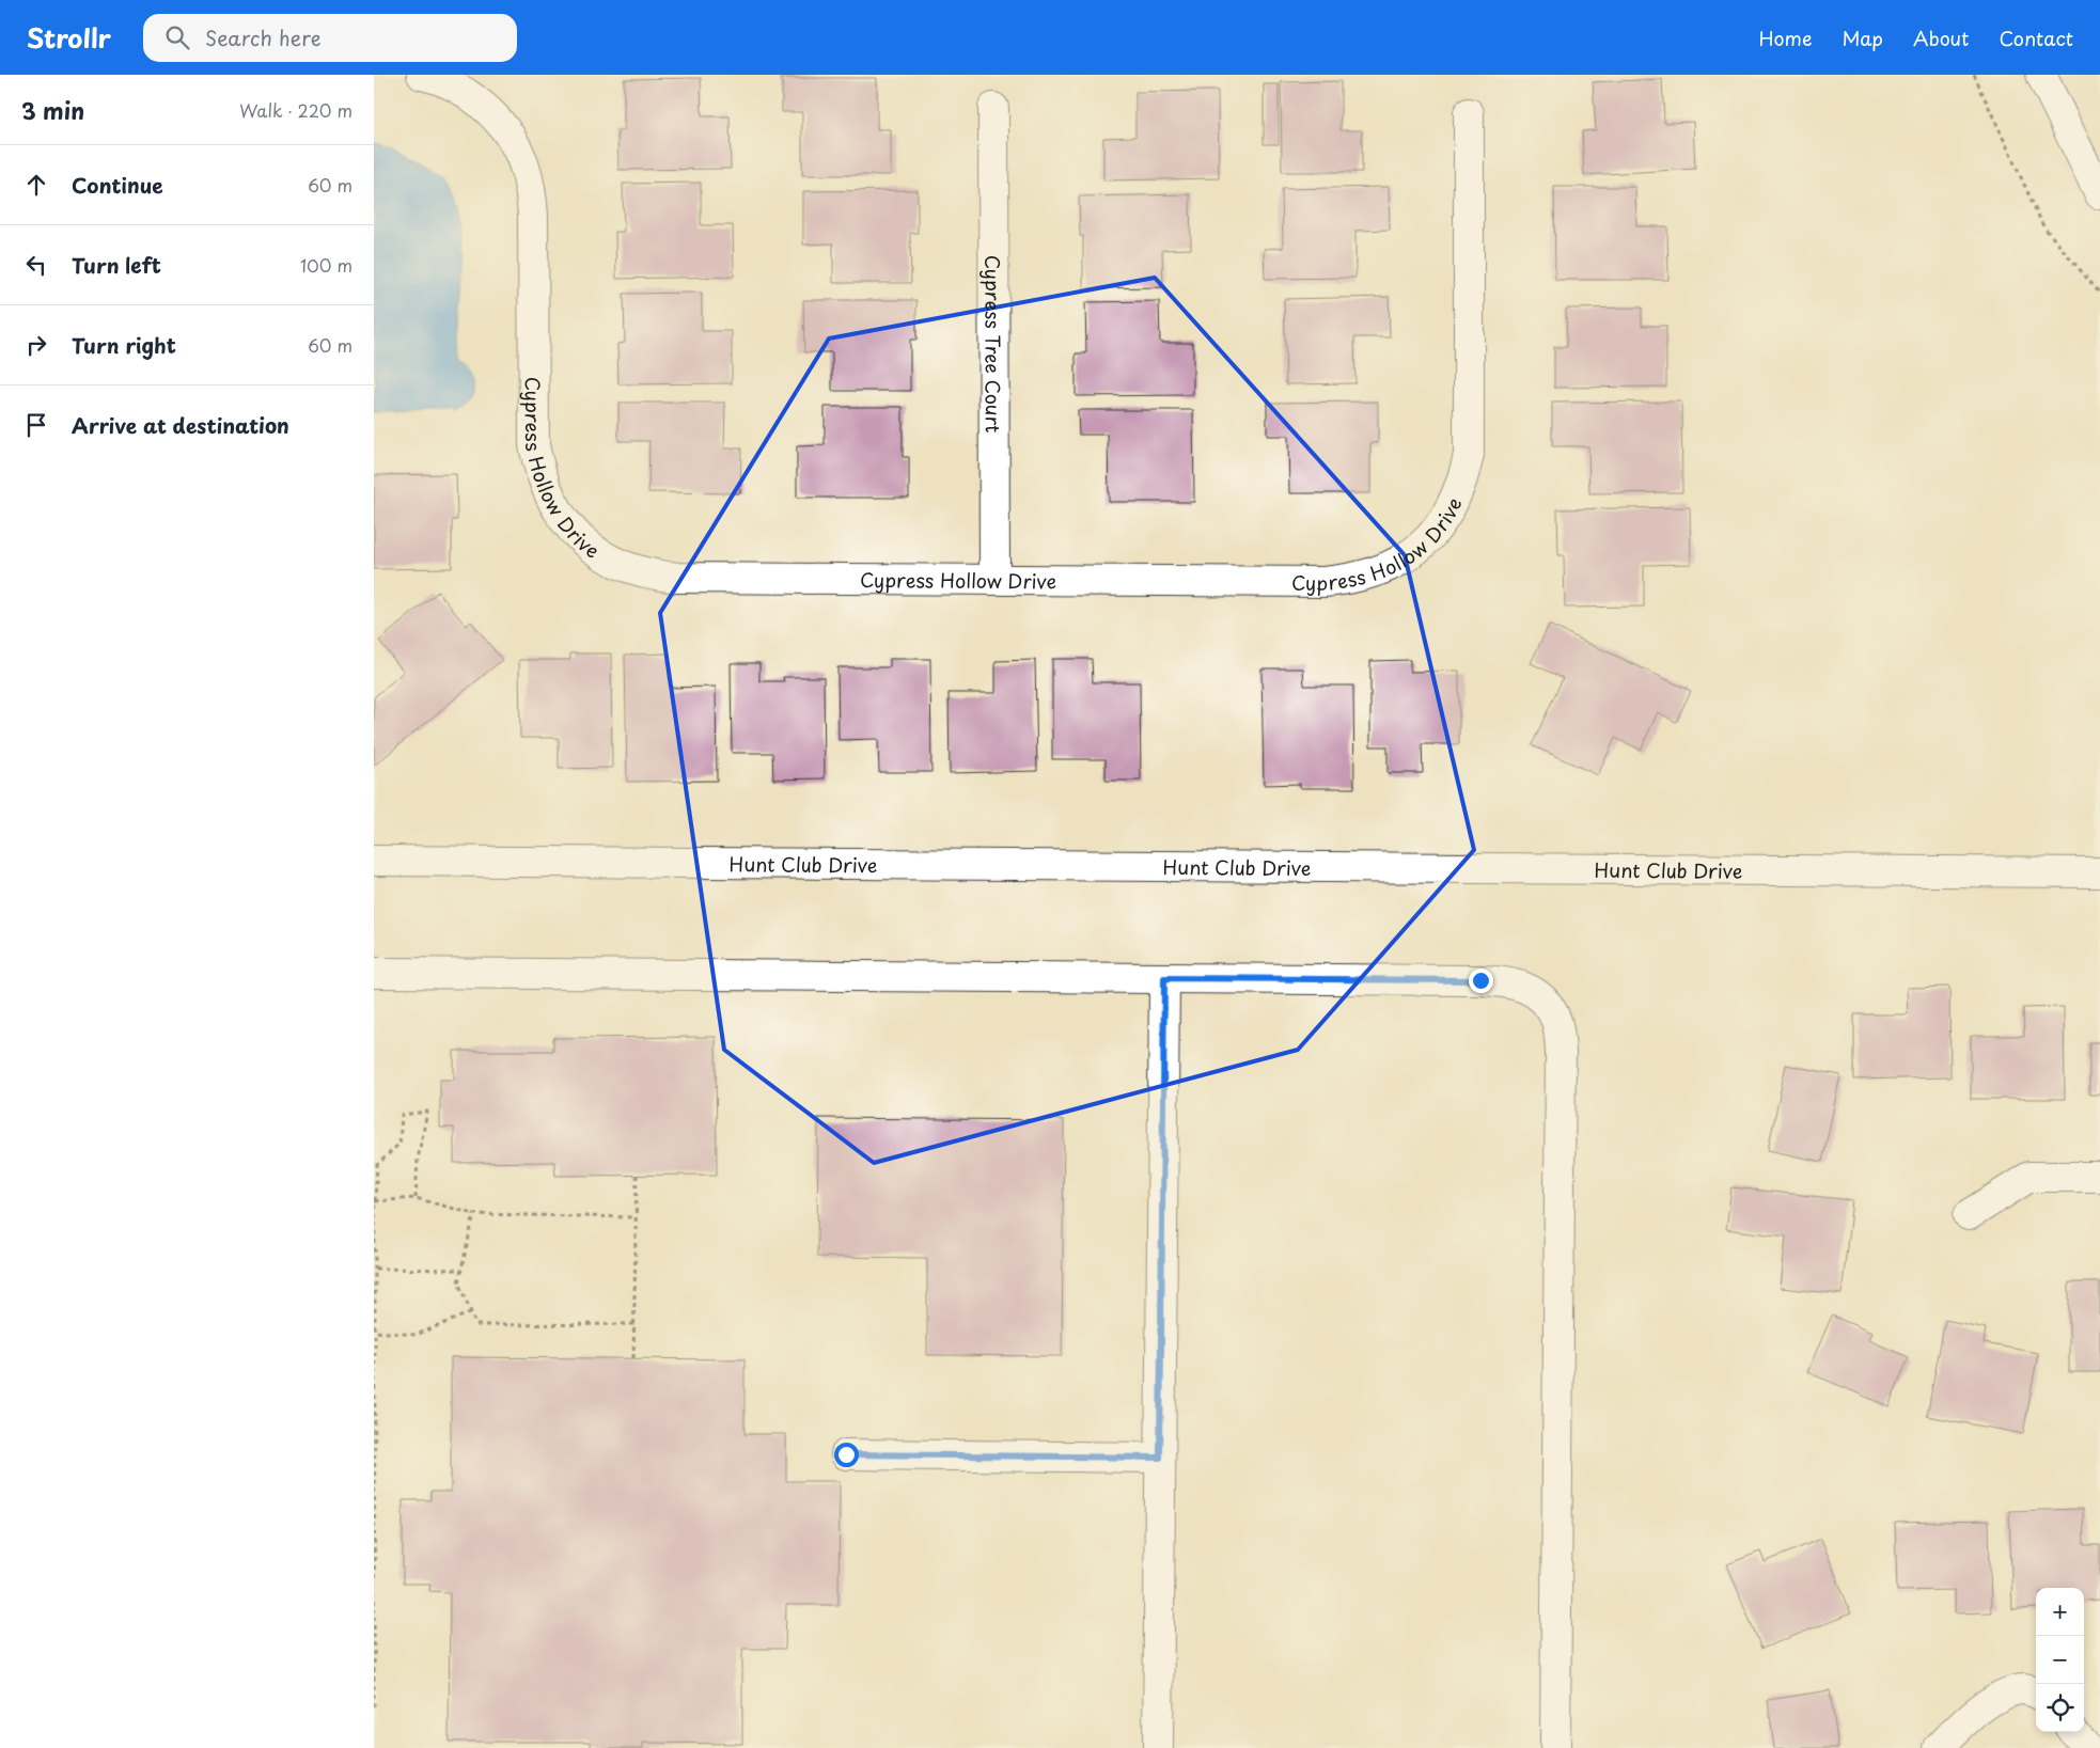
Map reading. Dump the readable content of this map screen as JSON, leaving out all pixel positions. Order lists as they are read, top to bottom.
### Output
{
  "streets": {
    "street": ["Cypress Tree Court", "Cypress Hollow Drive", "Hunt Club Drive"]
  },
  "crossings": [
    ["Cypress Tree Court", "Cypress Hollow Drive"]
  ],
  "page": {
    "header": "Strollr",
    "search": "Search here",
    "nav": [
      "Home",
      "Map",
      "About",
      "Contact"
    ],
    "heading": ["3 min", "Walk · 220 m"],
    "list": [
      ["Continue", "60 m"],
      ["Turn left", "100 m"],
      ["Turn right", "60 m"],
      "Arrive at destination"
    ],
    "map_buttons": ["+", "−"]
  }
}
